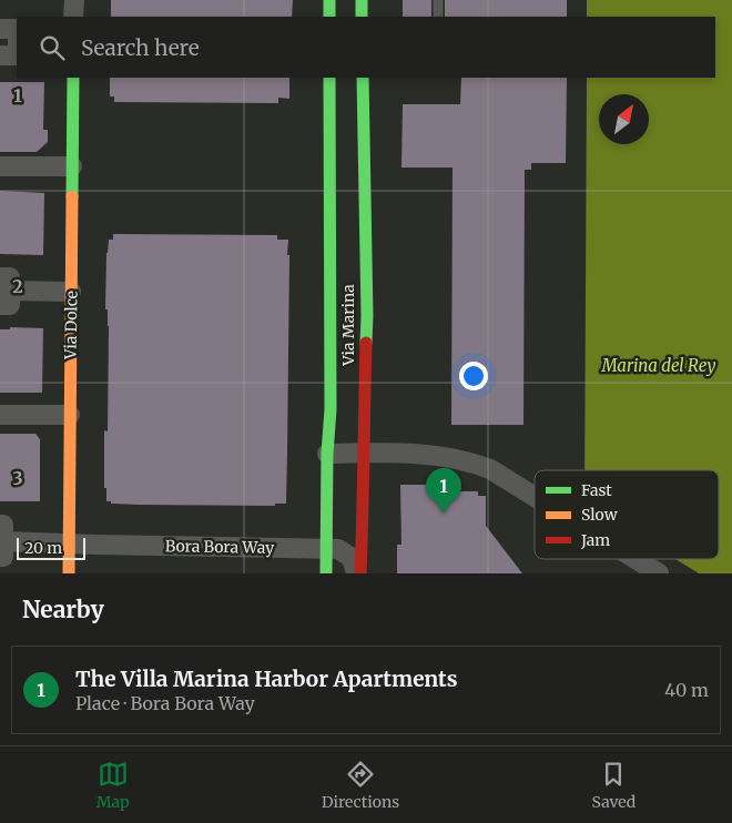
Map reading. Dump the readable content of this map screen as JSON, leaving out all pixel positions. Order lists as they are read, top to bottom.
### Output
{
  "streets": {
    "street": ["Via Dolce", "Via Marina", "Bora Bora Way"]
  },
  "crossings": [
    ["Via Dolce", "Bora Bora Way"],
    ["Via Marina", "Bora Bora Way"]
  ],
  "water": ["Marina del Rey"],
  "legend": ["Fast", "Slow", "Jam"],
  "scale_bar": "20 m",
  "north": "top right",
  "page": {
    "search": "Search here",
    "pins": "1",
    "scale": "20 m",
    "heading": "Nearby",
    "list": [
      {
        "mark": "1",
        "name": "The Villa Marina Harbor Apartments",
        "note": "Place · Bora Bora Way",
        "value": "40 m"
      }
    ],
    "nav": ["Map", "Directions", "Saved"]
  },
  "grid": {
    "rows": ["1", "2", "3"]
  }
}
